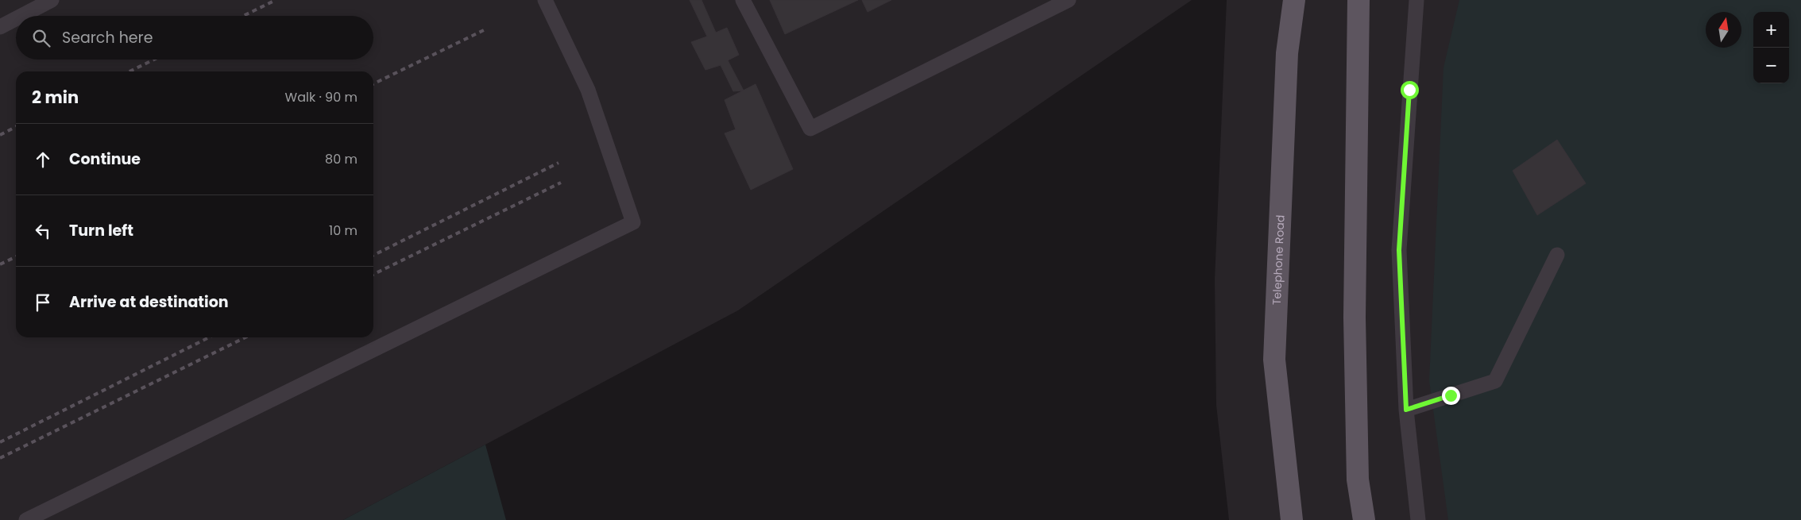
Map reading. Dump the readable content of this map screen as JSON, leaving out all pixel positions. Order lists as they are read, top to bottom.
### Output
{
  "streets": {
    "main road": ["Telephone Road"]
  },
  "north": "top",
  "page": {
    "map_buttons": ["+", "−"],
    "search": "Search here",
    "heading": ["2 min", "Walk · 90 m"],
    "list": [
      ["Continue", "80 m"],
      ["Turn left", "10 m"],
      "Arrive at destination"
    ]
  }
}
